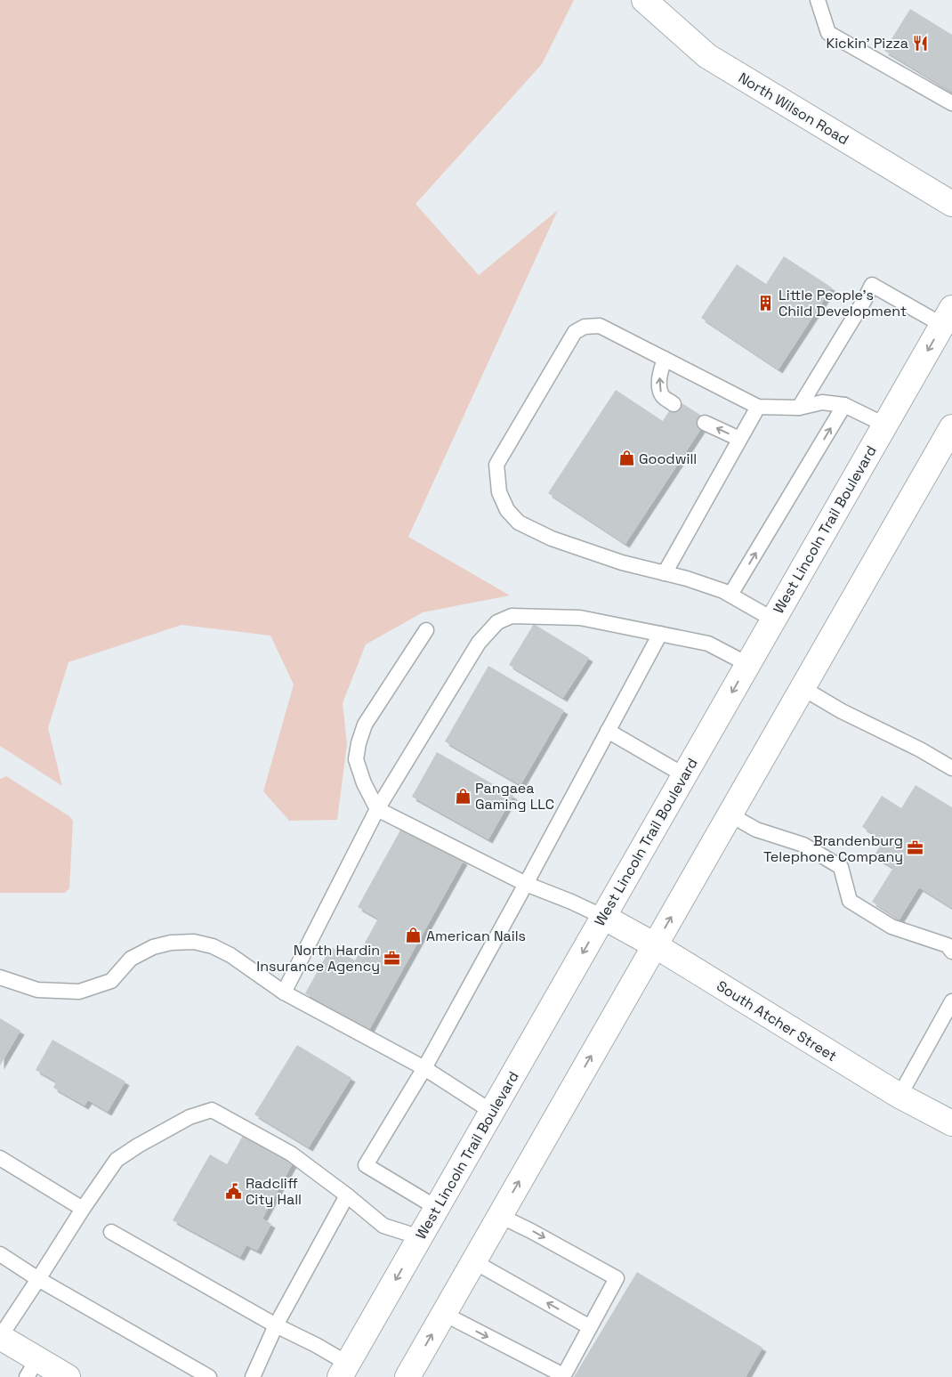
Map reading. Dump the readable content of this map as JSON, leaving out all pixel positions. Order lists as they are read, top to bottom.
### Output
{
  "streets": {
    "main road": ["North Wilson Road", "West Lincoln Trail Boulevard", "South Atcher Street"]
  },
  "crossings": [
    ["West Lincoln Trail Boulevard", "South Atcher Street"]
  ],
  "places": {
    "restaurant": ["Kickin' Pizza"],
    "building": ["Little People's Child Development"],
    "shop": ["Goodwill", "Pangaea Gaming LLC", "American Nails"],
    "office": ["Brandenburg Telephone Company", "North Hardin Insurance Agency"],
    "public building": ["Radcliff City Hall"]
  }
}
